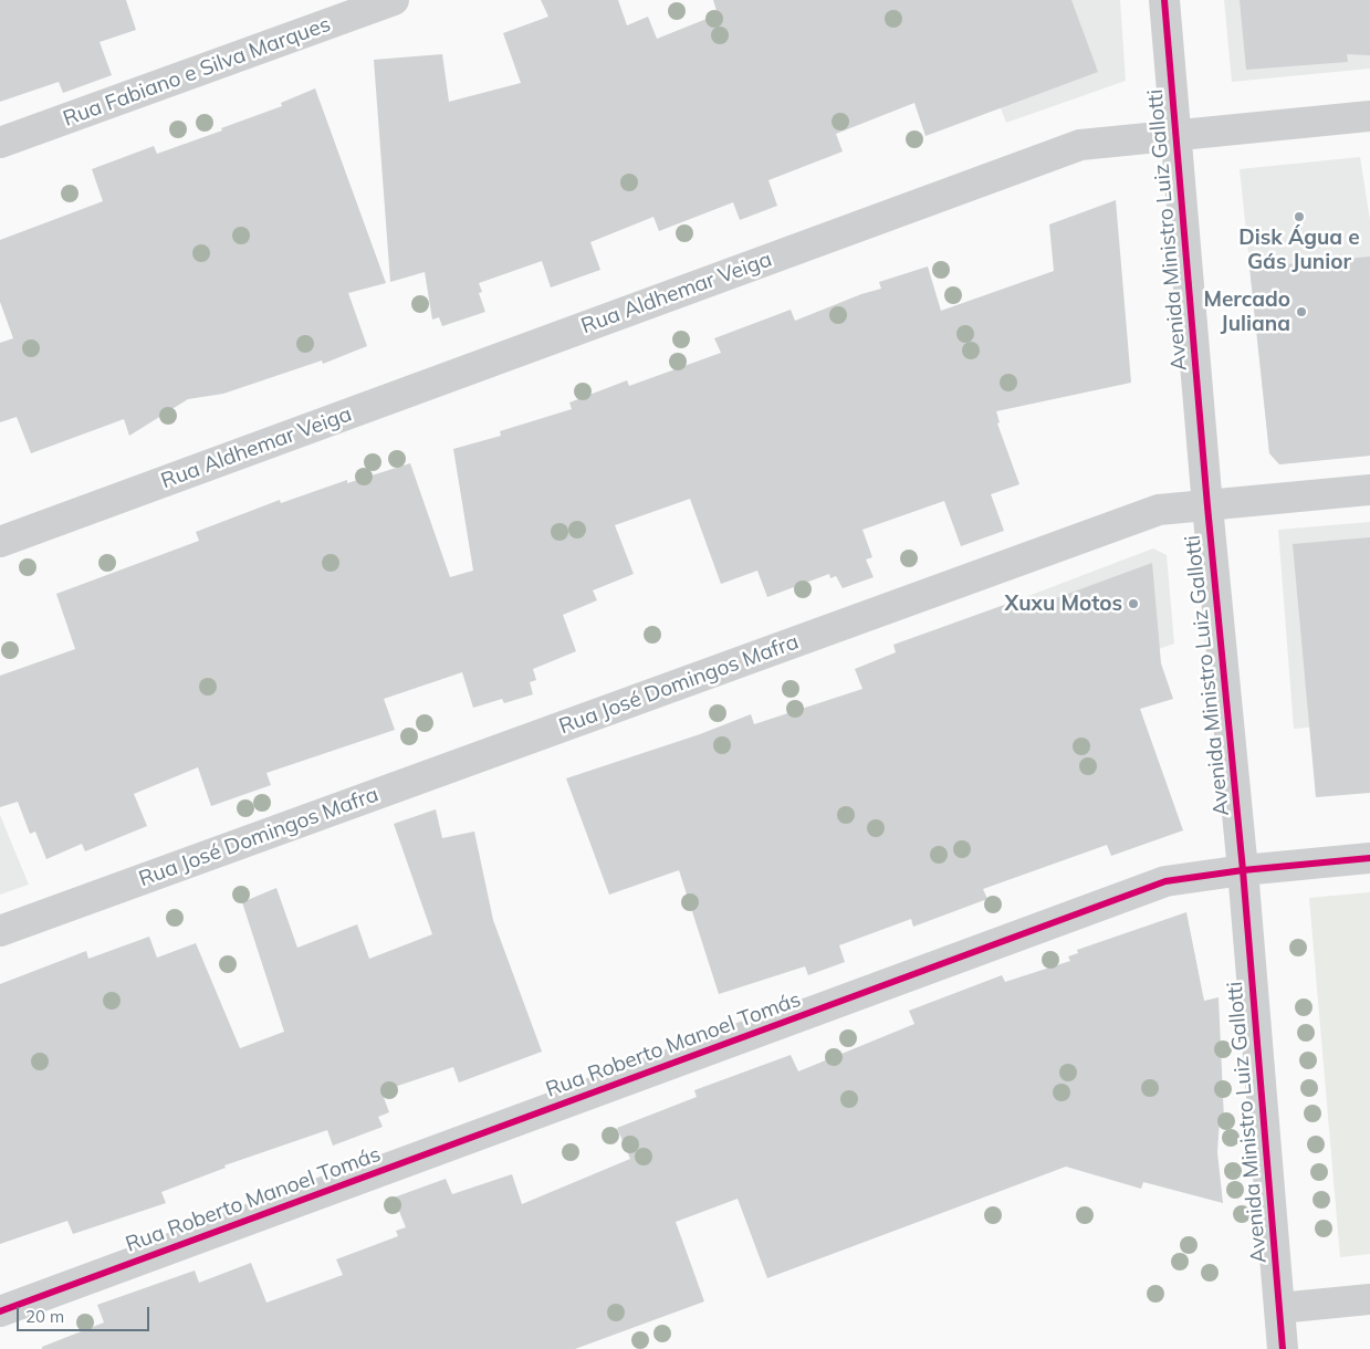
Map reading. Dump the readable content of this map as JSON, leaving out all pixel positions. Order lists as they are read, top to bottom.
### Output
{
  "streets": {
    "street": [
      "Rua Fabiano e Silva Marques",
      "Avenida Ministro Luiz Gallotti",
      "Rua Aldhemar Veiga",
      "Rua José Domingos Mafra",
      "Rua Roberto Manoel Tomás"
    ]
  },
  "crossings": [
    ["Avenida Ministro Luiz Gallotti", "Rua Aldhemar Veiga"],
    ["Avenida Ministro Luiz Gallotti", "Rua José Domingos Mafra"],
    ["Avenida Ministro Luiz Gallotti", "Rua Roberto Manoel Tomás"]
  ],
  "places": ["Disk Água e Gás Junior", "Mercado Juliana", "Xuxu Motos"],
  "scale_bar": "20 m"
}
